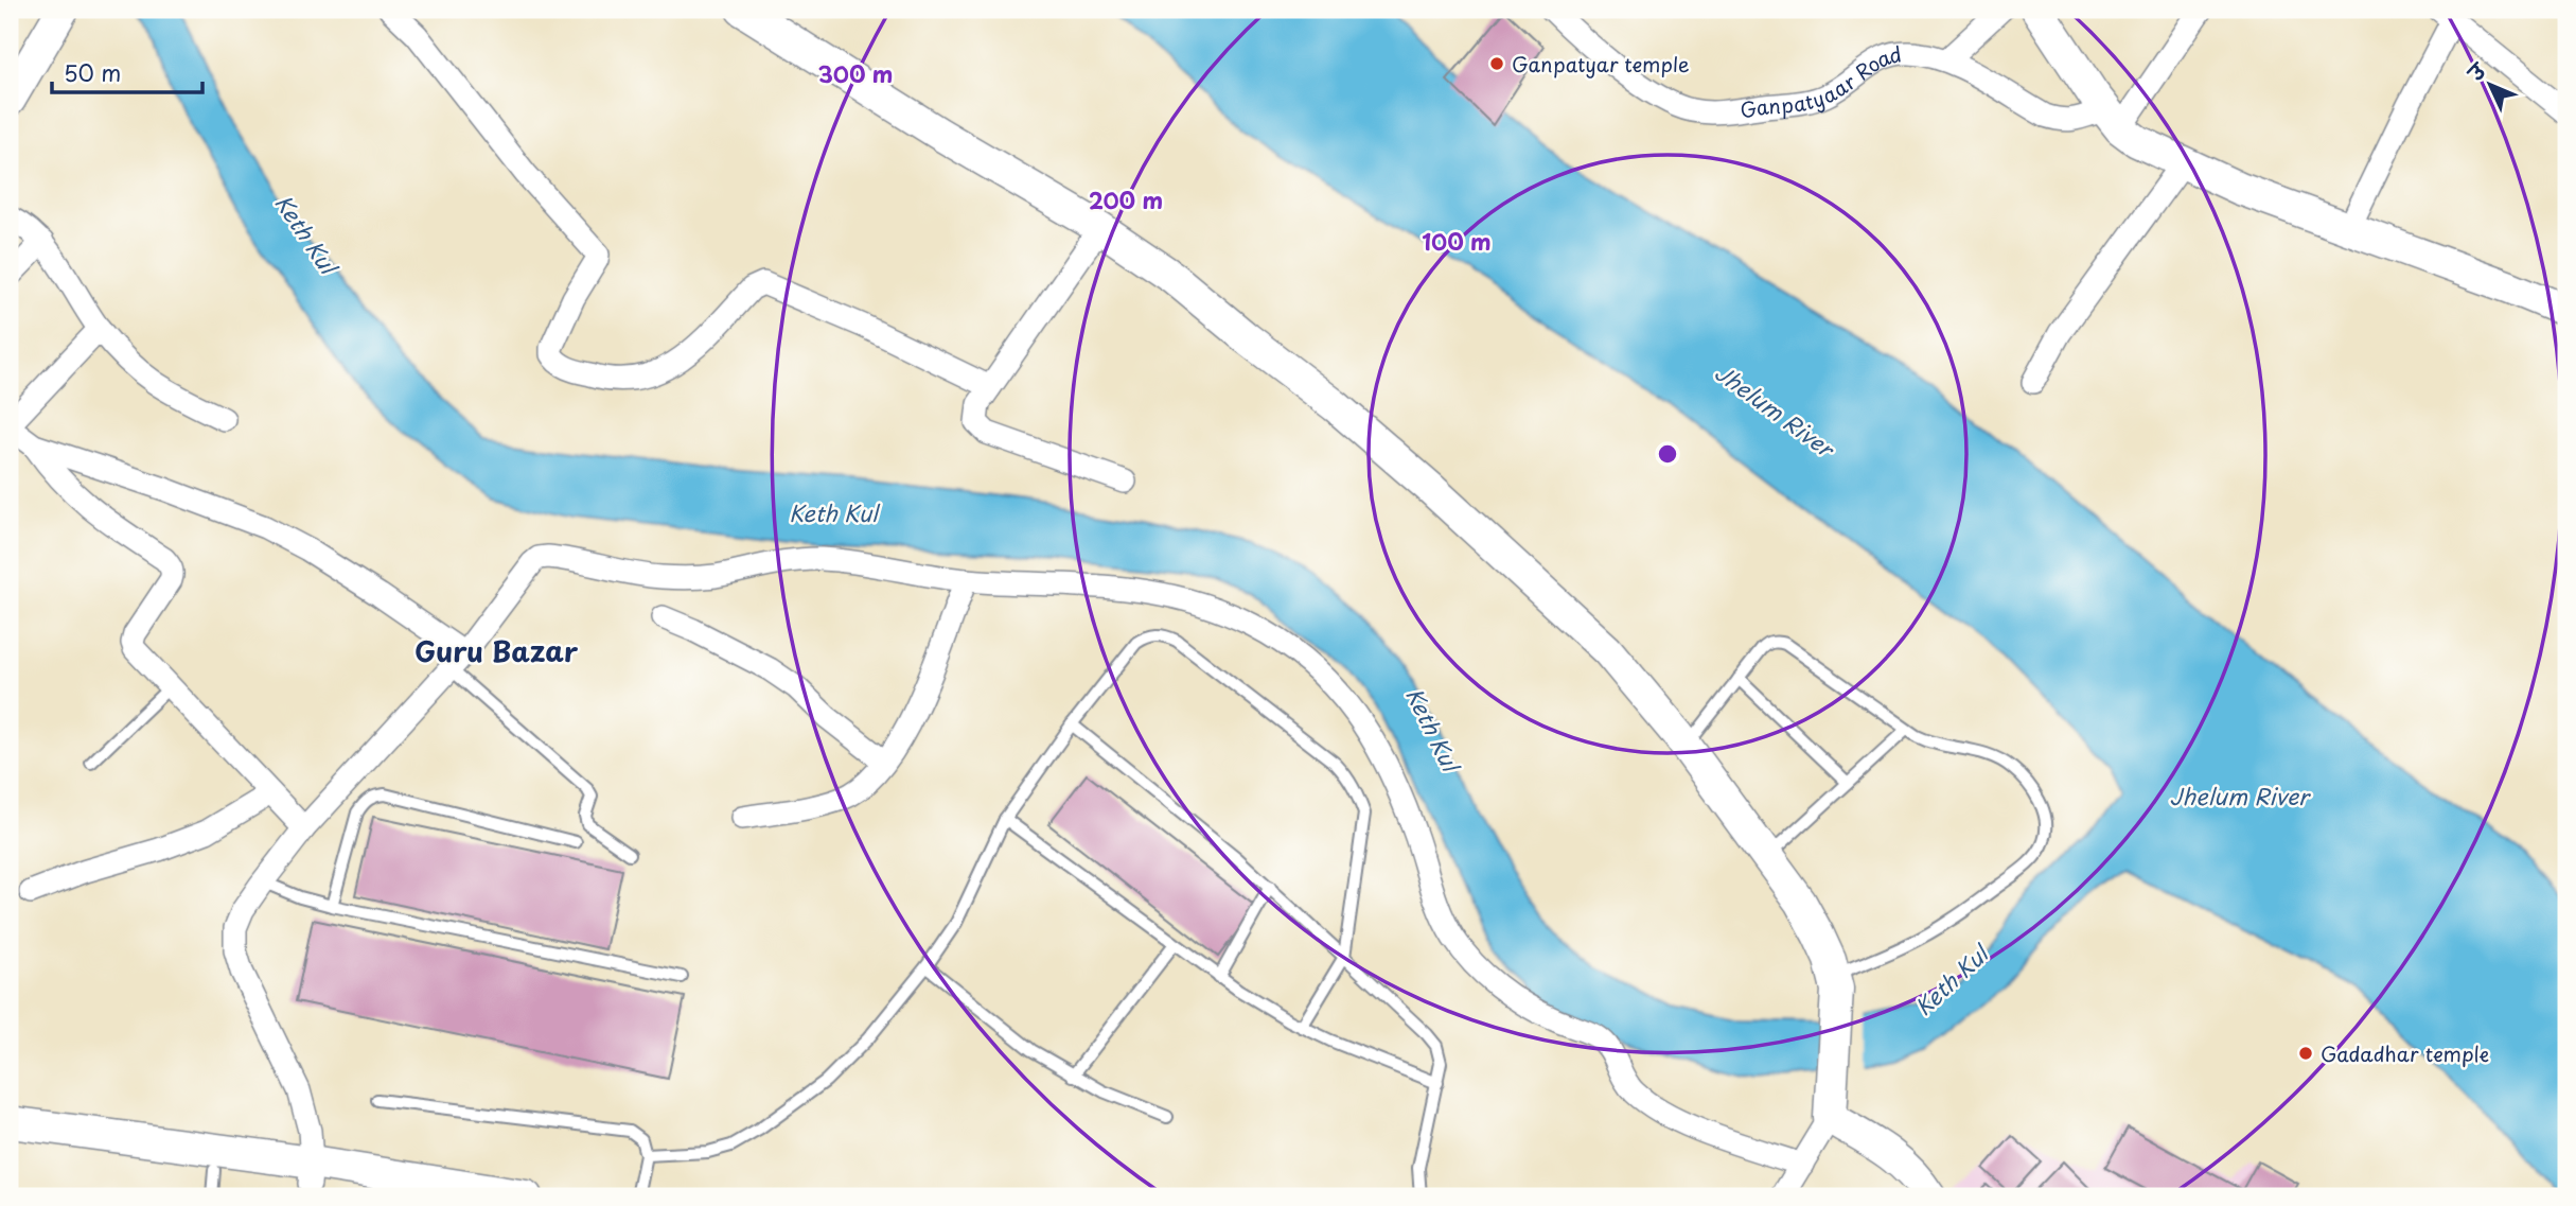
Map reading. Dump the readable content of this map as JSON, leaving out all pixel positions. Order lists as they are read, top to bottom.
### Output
{
  "streets": {
    "street": ["Ganpatyaar Road"]
  },
  "districts": ["Guru Bazar"],
  "water": ["Keth Kul", "Jhelum River"],
  "places": ["Ganpatyar temple", "Gadadhar temple"],
  "scale_bar": "50 m",
  "north": "top left",
  "rings": ["300 m", "200 m", "100 m"]
}
